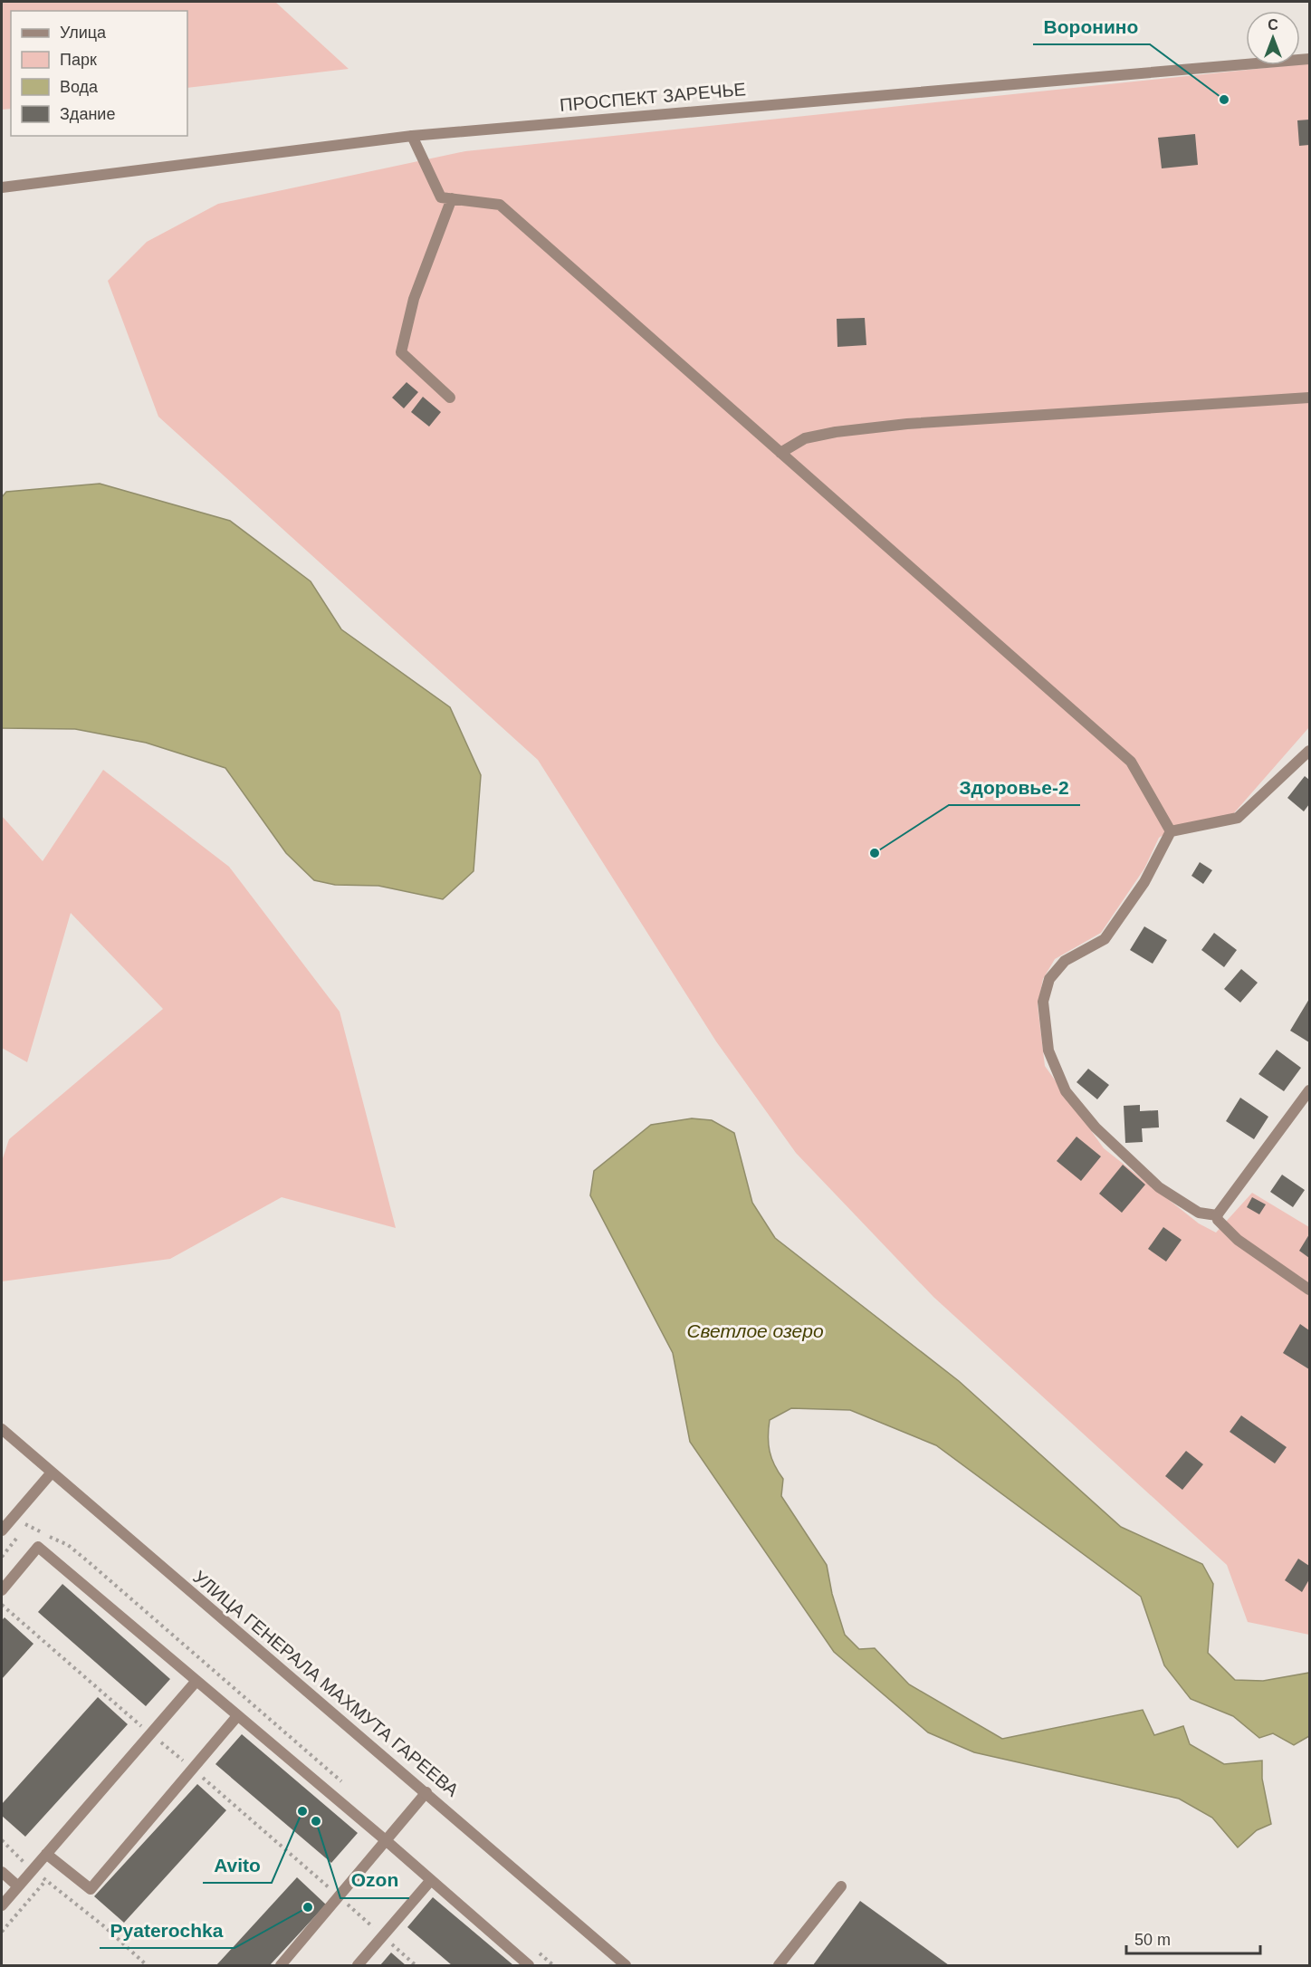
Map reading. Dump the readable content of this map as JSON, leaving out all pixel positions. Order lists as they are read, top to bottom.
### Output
{
  "streets": {
    "street": ["ПРОСПЕКТ ЗАРЕЧЬЕ", "УЛИЦА ГЕНЕРАЛА МАХМУТА ГАРЕЕВА"]
  },
  "water": ["Светлое озеро"],
  "places": [
    "Воронино",
    "Здоровье-2",
    "Avito",
    "Ozon",
    "Pyaterochka"
  ],
  "legend": [
    "Улица",
    "Парк",
    "Вода",
    "Здание"
  ],
  "scale_bar": "50 m",
  "north": "top"
}
